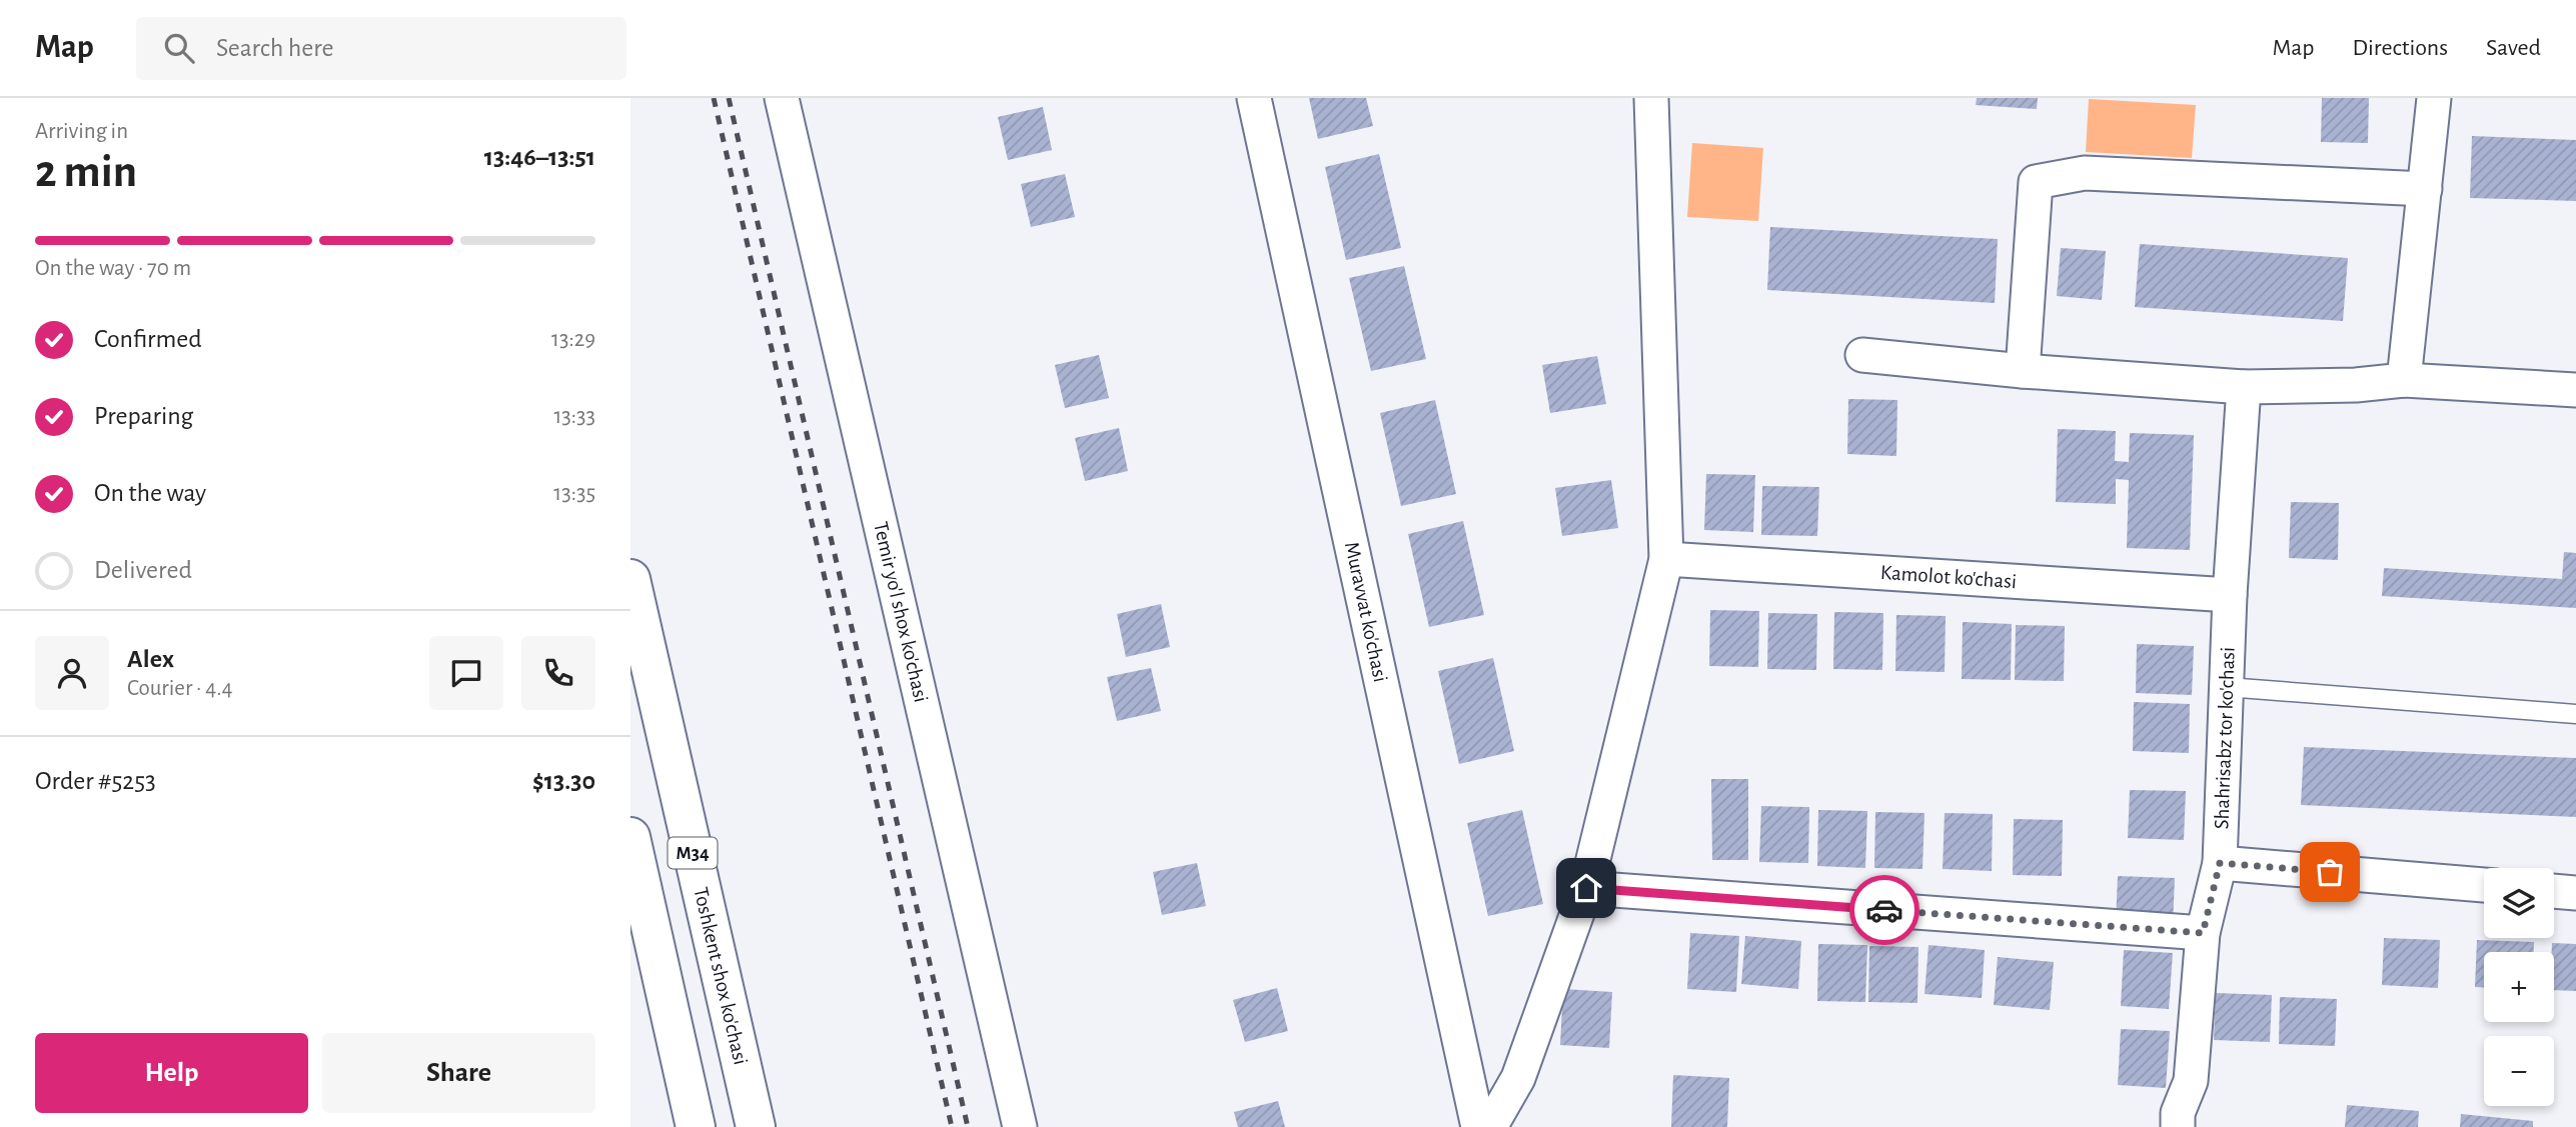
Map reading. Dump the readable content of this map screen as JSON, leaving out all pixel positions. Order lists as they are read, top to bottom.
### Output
{
  "streets": {
    "highway": ["M34", "Toshkent shox ko'chasi"],
    "street": [
      "Kamolot ko'chasi",
      "Temir yo'l shox ko'chasi",
      "Muravvat ko'chasi",
      "Shahrisabz tor ko'chasi"
    ]
  },
  "crossings": [
    ["Kamolot ko'chasi", "Shahrisabz tor ko'chasi"]
  ],
  "page": {
    "header": "Map",
    "search": "Search here",
    "nav": ["Map", "Directions", "Saved"],
    "heading": ["2 min", "Arriving in", "13:46–13:51"],
    "panel": [
      "Alex",
      "Courier · 4.4",
      "Order #5253",
      "$13.30"
    ],
    "bar": "On the way · 70 m",
    "list": [
      ["Confirmed", "13:29"],
      ["Preparing", "13:33"],
      ["On the way", "13:35"],
      "Delivered"
    ],
    "map_buttons": ["+", "−"],
    "buttons": ["Help", "Share"]
  }
}
